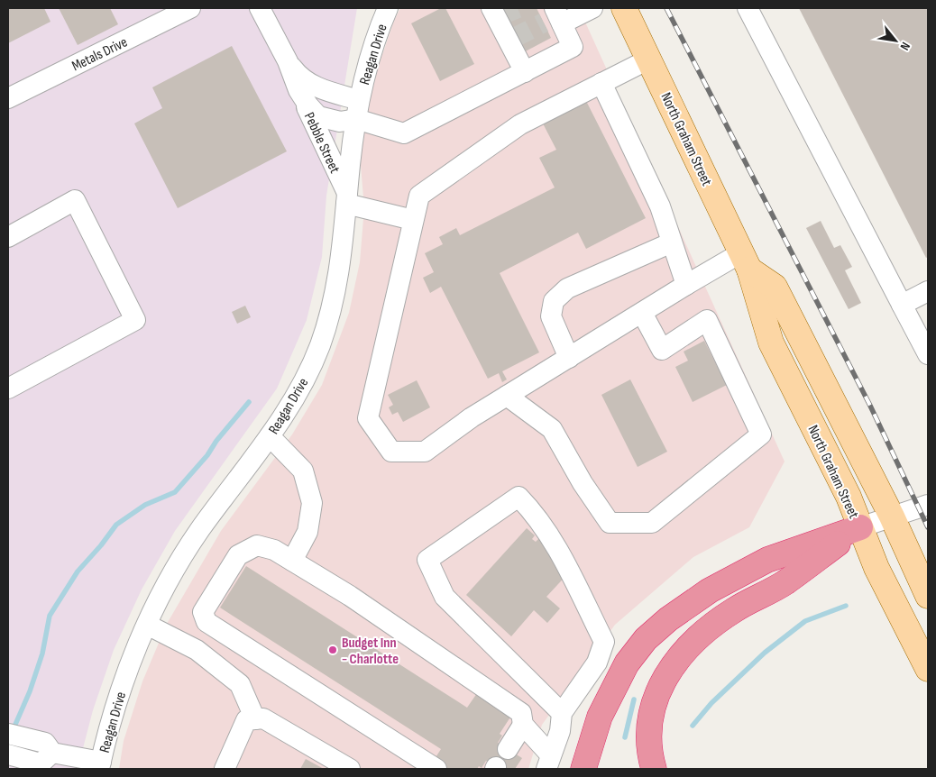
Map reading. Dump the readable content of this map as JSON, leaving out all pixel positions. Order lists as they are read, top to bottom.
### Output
{
  "streets": {
    "main road": ["North Graham Street"],
    "street": ["Metals Drive", "Reagan Drive", "Pebble Street"]
  },
  "crossings": [
    ["Reagan Drive", "Pebble Street"]
  ],
  "places": ["Budget Inn - Charlotte"],
  "north": "bottom right"
}
